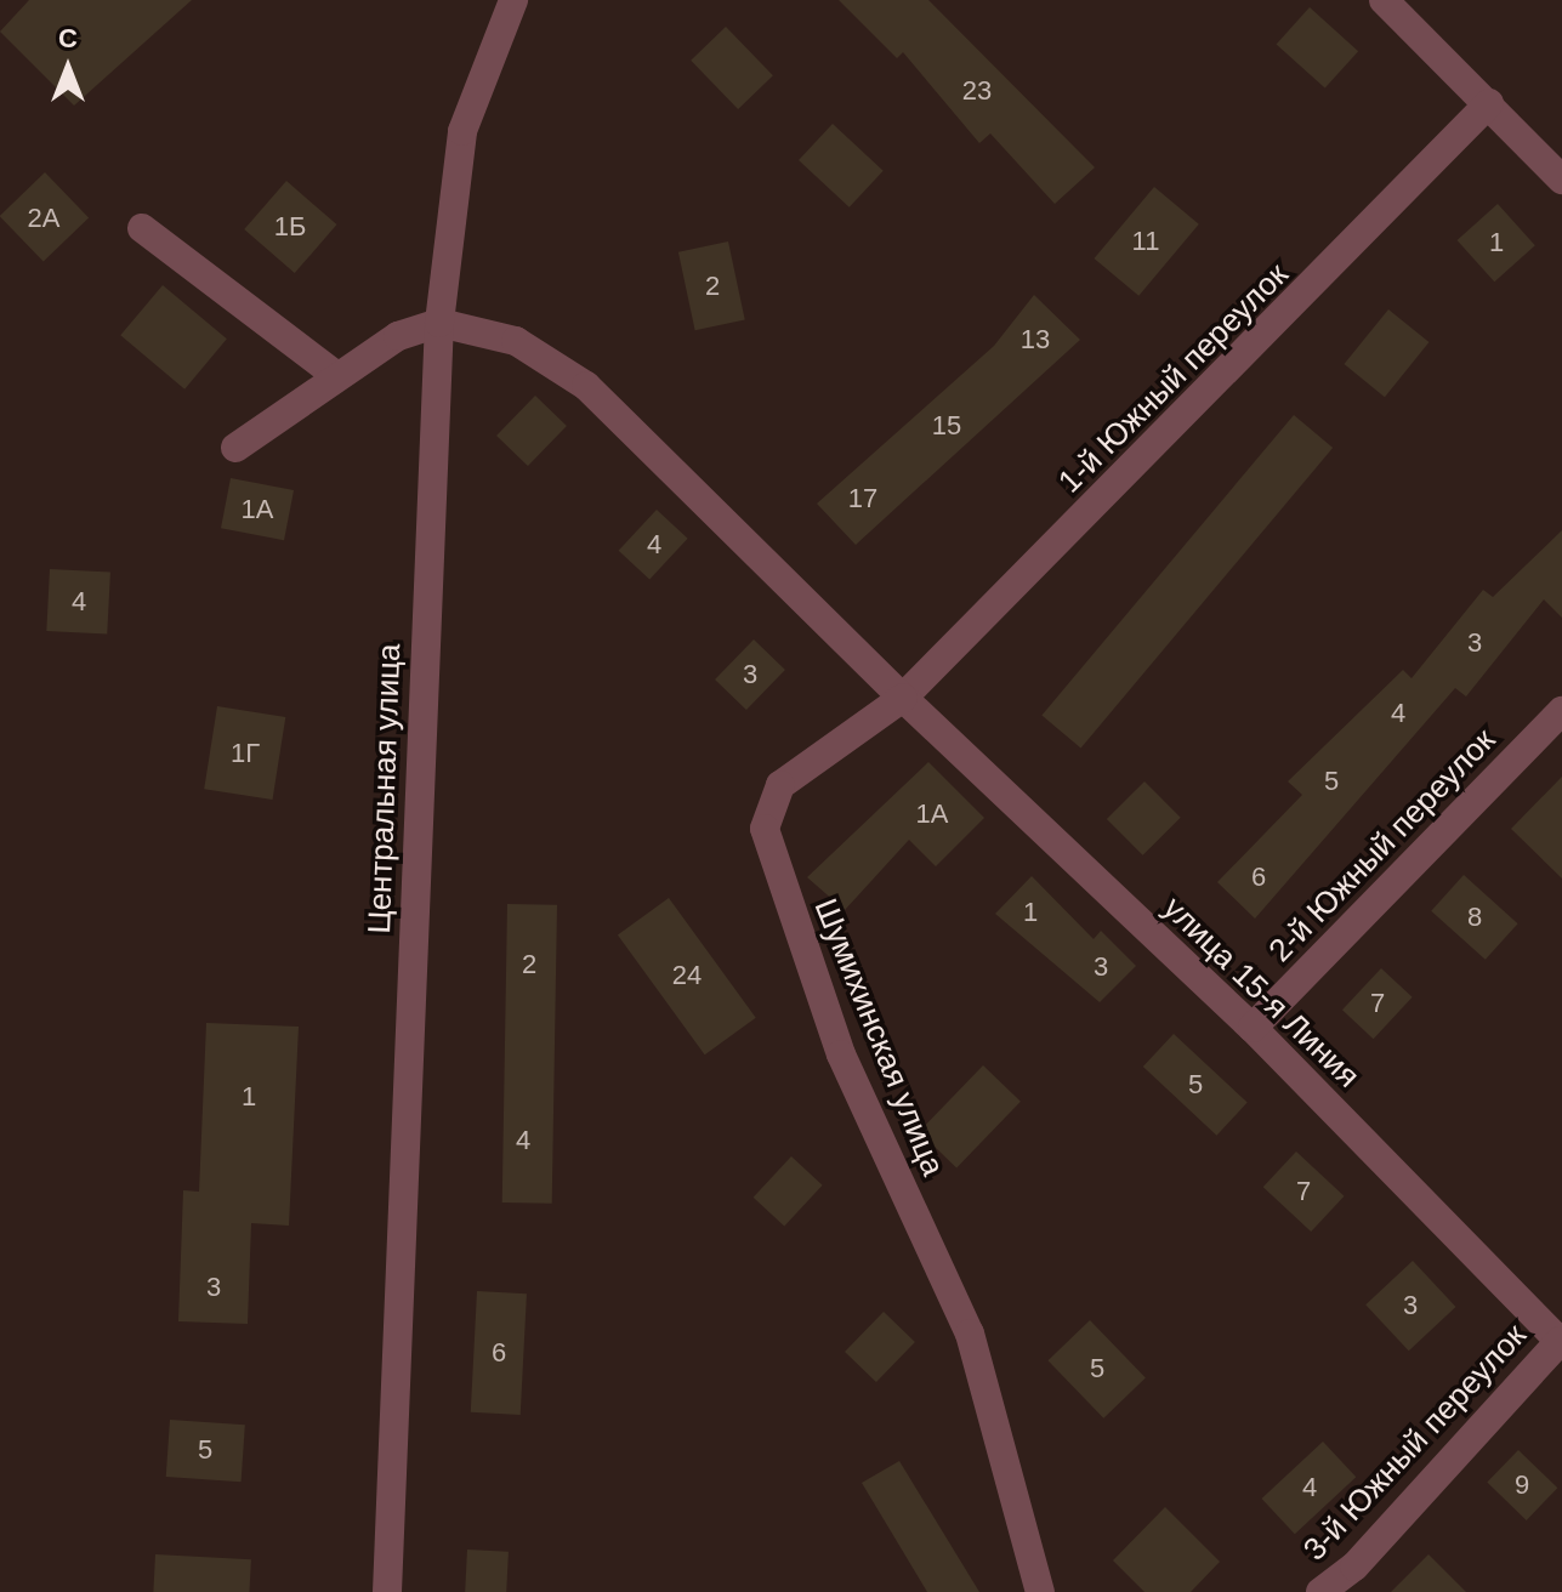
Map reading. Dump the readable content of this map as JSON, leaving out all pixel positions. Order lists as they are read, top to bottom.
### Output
{
  "streets": {
    "street": [
      "1-й Южный переулок",
      "Центральная улица",
      "2-й Южный переулок",
      "улица 15-я Линия",
      "Шумихинская улица",
      "3-й Южный переулок"
    ]
  },
  "crossings": [
    ["1-й Южный переулок", "улица 15-я Линия"],
    ["1-й Южный переулок", "Шумихинская улица"],
    ["2-й Южный переулок", "улица 15-я Линия"],
    ["улица 15-я Линия", "Шумихинская улица"],
    ["улица 15-я Линия", "3-й Южный переулок"]
  ],
  "house_numbers": [
    "23",
    "2А",
    "1Б",
    "11",
    "1",
    "2",
    "13",
    "15",
    "17",
    "1А",
    "4",
    "4",
    "3",
    "3",
    "4",
    "1Г",
    "5",
    "1А",
    "6",
    "1",
    "8",
    "2",
    "3",
    "24",
    "7",
    "5",
    "1",
    "4",
    "7",
    "3",
    "3",
    "6",
    "5",
    "5",
    "9",
    "4"
  ],
  "north": "top"
}
